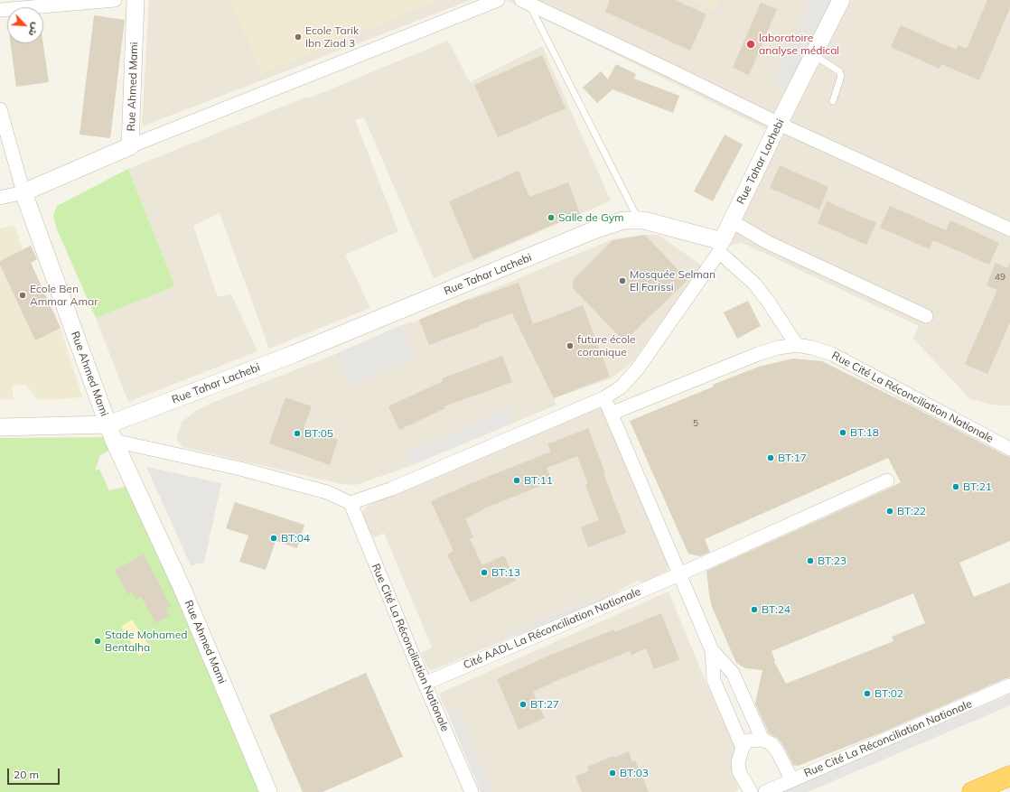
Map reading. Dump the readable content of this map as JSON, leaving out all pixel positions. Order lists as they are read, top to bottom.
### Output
{
  "streets": {
    "street": [
      "Rue Ahmed Mami",
      "Rue Tahar Lachebi",
      "Rue Cité La Réconciliation Nationale",
      "Cité AADL La Réconciliation Nationale"
    ]
  },
  "crossings": [
    ["Rue Ahmed Mami", "Rue Tahar Lachebi"],
    ["Rue Cité La Réconciliation Nationale", "Cité AADL La Réconciliation Nationale"]
  ],
  "places": [
    "Ecole Tarik Ibn Ziad 3",
    "laboratoire analyse médical",
    "Salle de Gym",
    "Mosquée Selman El Farissi",
    "Ecole Ben Ammar Amar",
    "future école coranique",
    "BT:18",
    "BT:05",
    "BT:17",
    "BT:11",
    "BT:21",
    "BT:22",
    "BT:04",
    "BT:23",
    "BT:13",
    "BT:24",
    "Stade Mohamed Bentalha",
    "BT:02",
    "BT:27",
    "BT:03"
  ],
  "house_numbers": ["49", "5"],
  "scale_bar": "20 m",
  "north": "bottom right"
}
